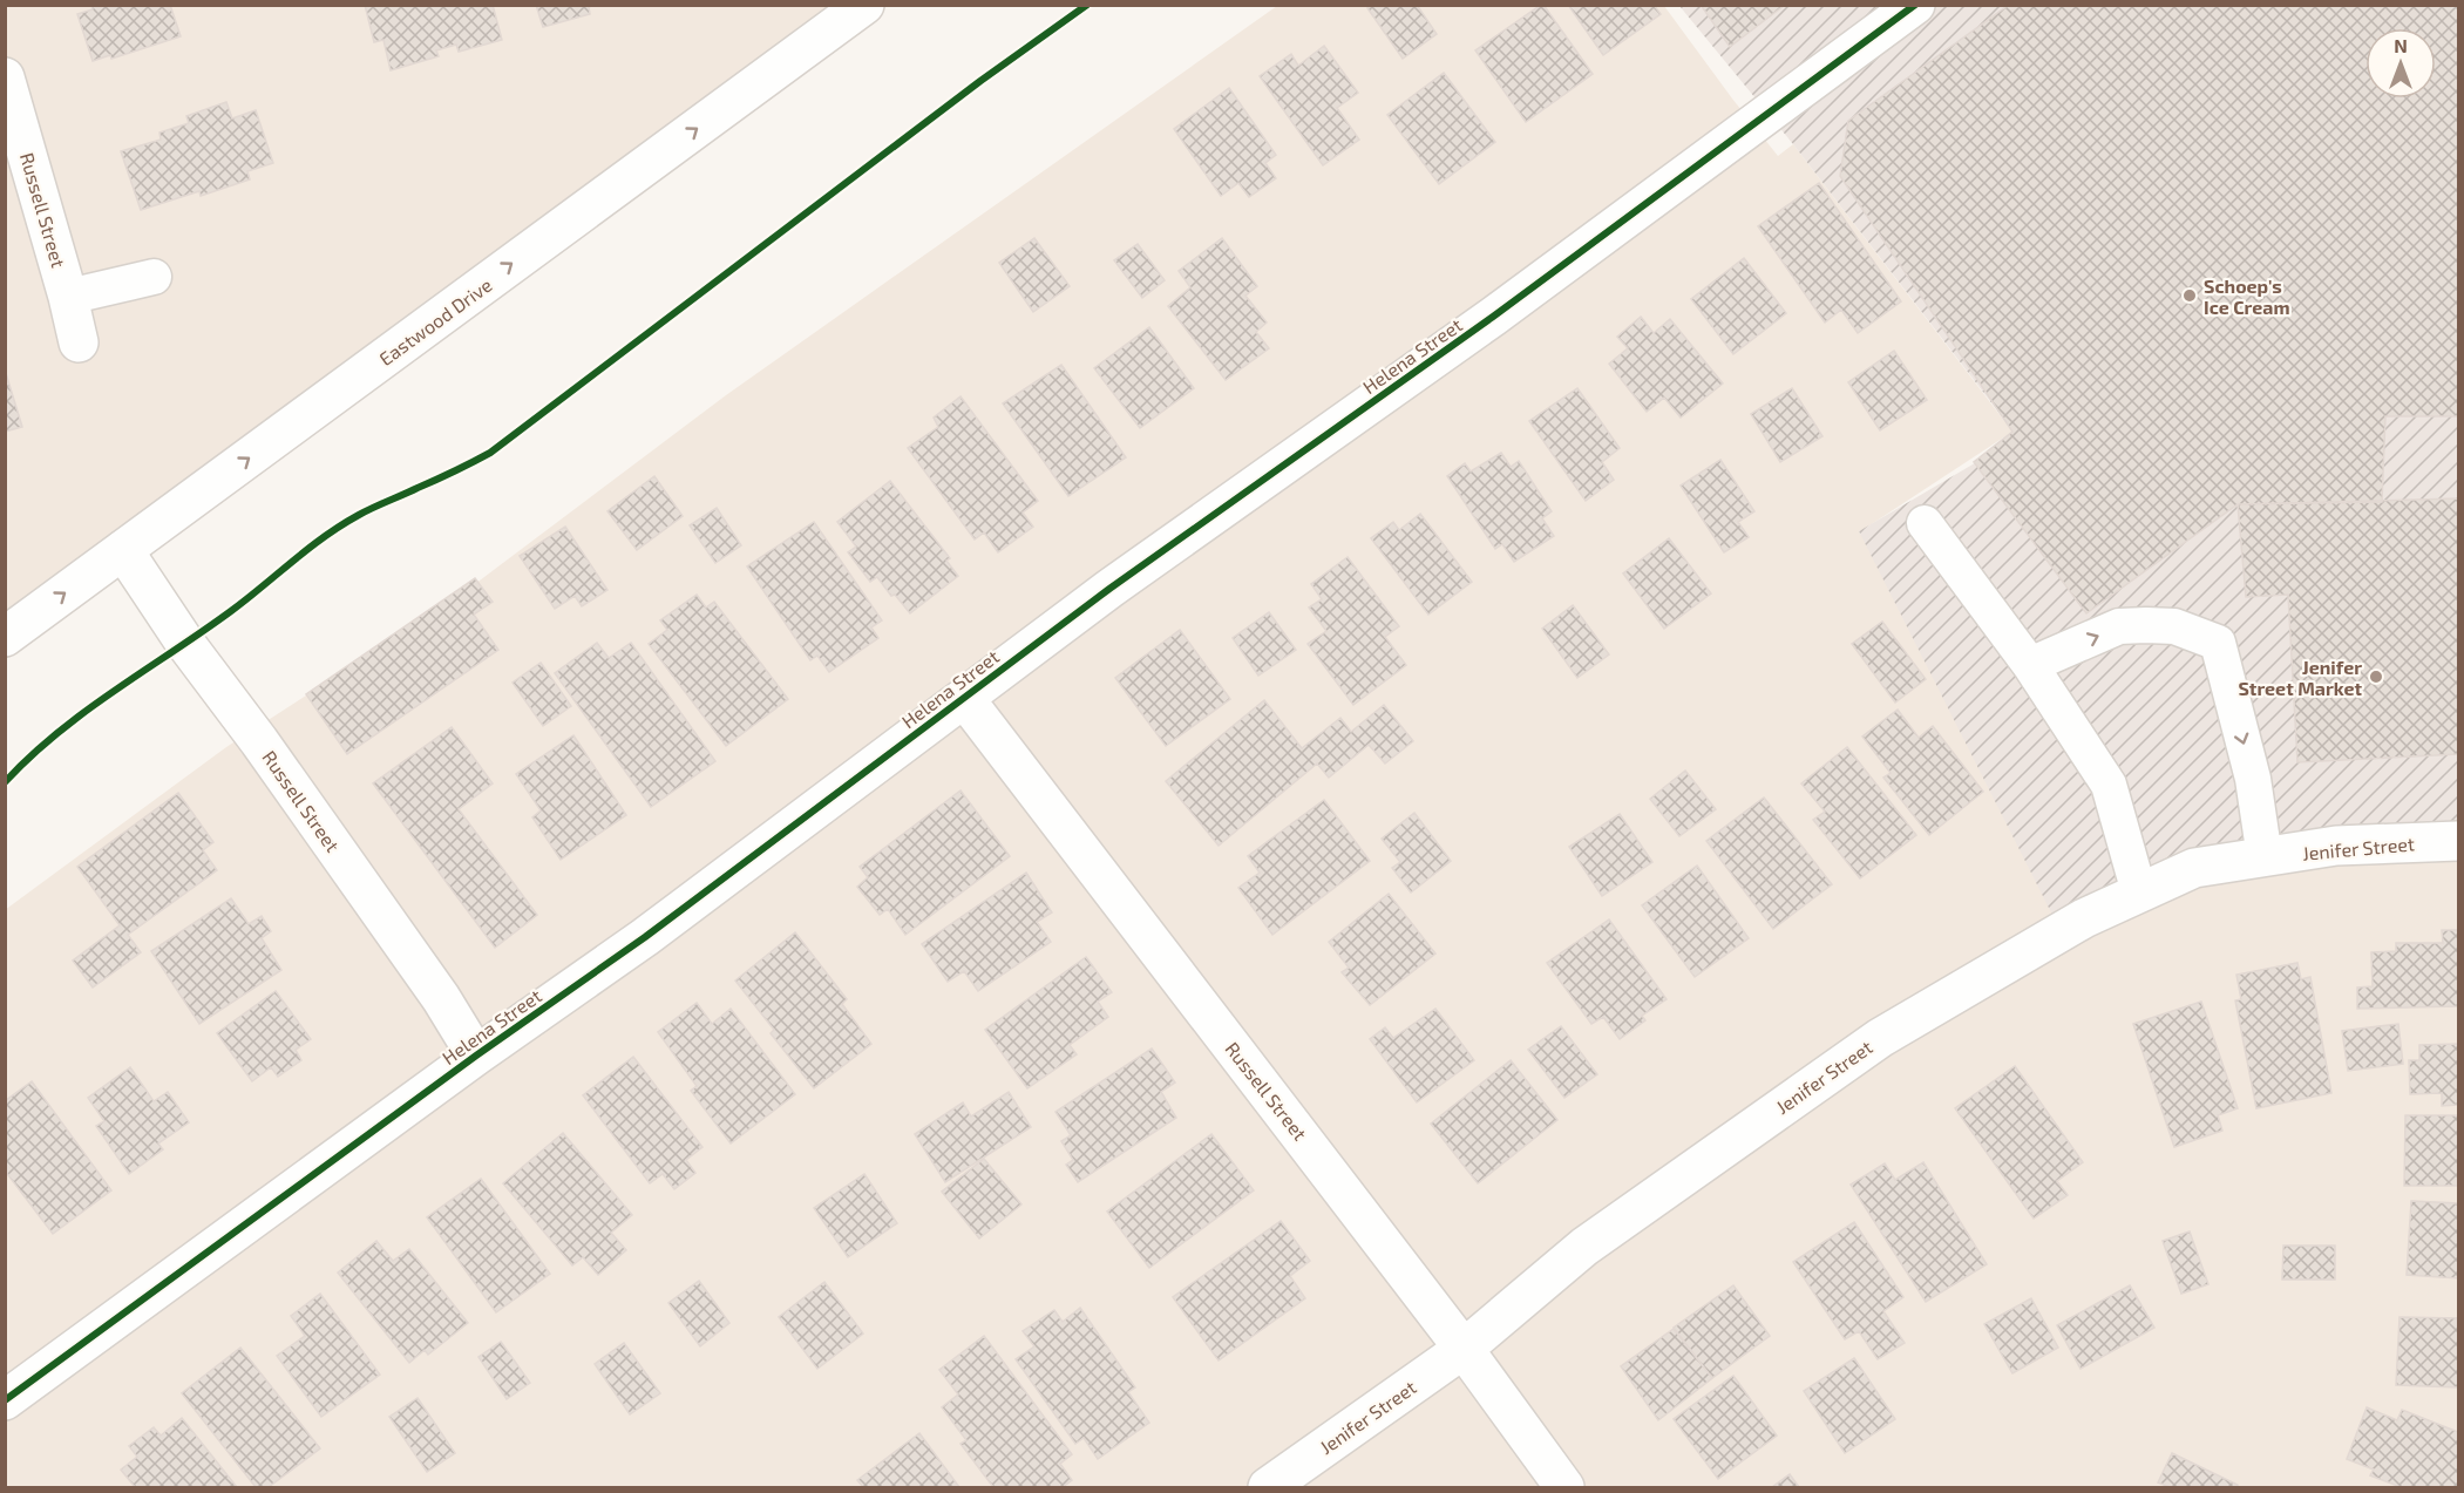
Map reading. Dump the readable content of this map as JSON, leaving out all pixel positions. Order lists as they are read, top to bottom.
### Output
{
  "streets": {
    "street": [
      "Russell Street",
      "Eastwood Drive",
      "Helena Street",
      "Jenifer Street"
    ]
  },
  "crossings": [
    ["Russell Street", "Eastwood Drive"],
    ["Russell Street", "Helena Street"],
    ["Russell Street", "Jenifer Street"]
  ],
  "one_way": ["Eastwood Drive"],
  "places": ["Schoep's Ice Cream", "Jenifer Street Market"],
  "north": "top"
}
